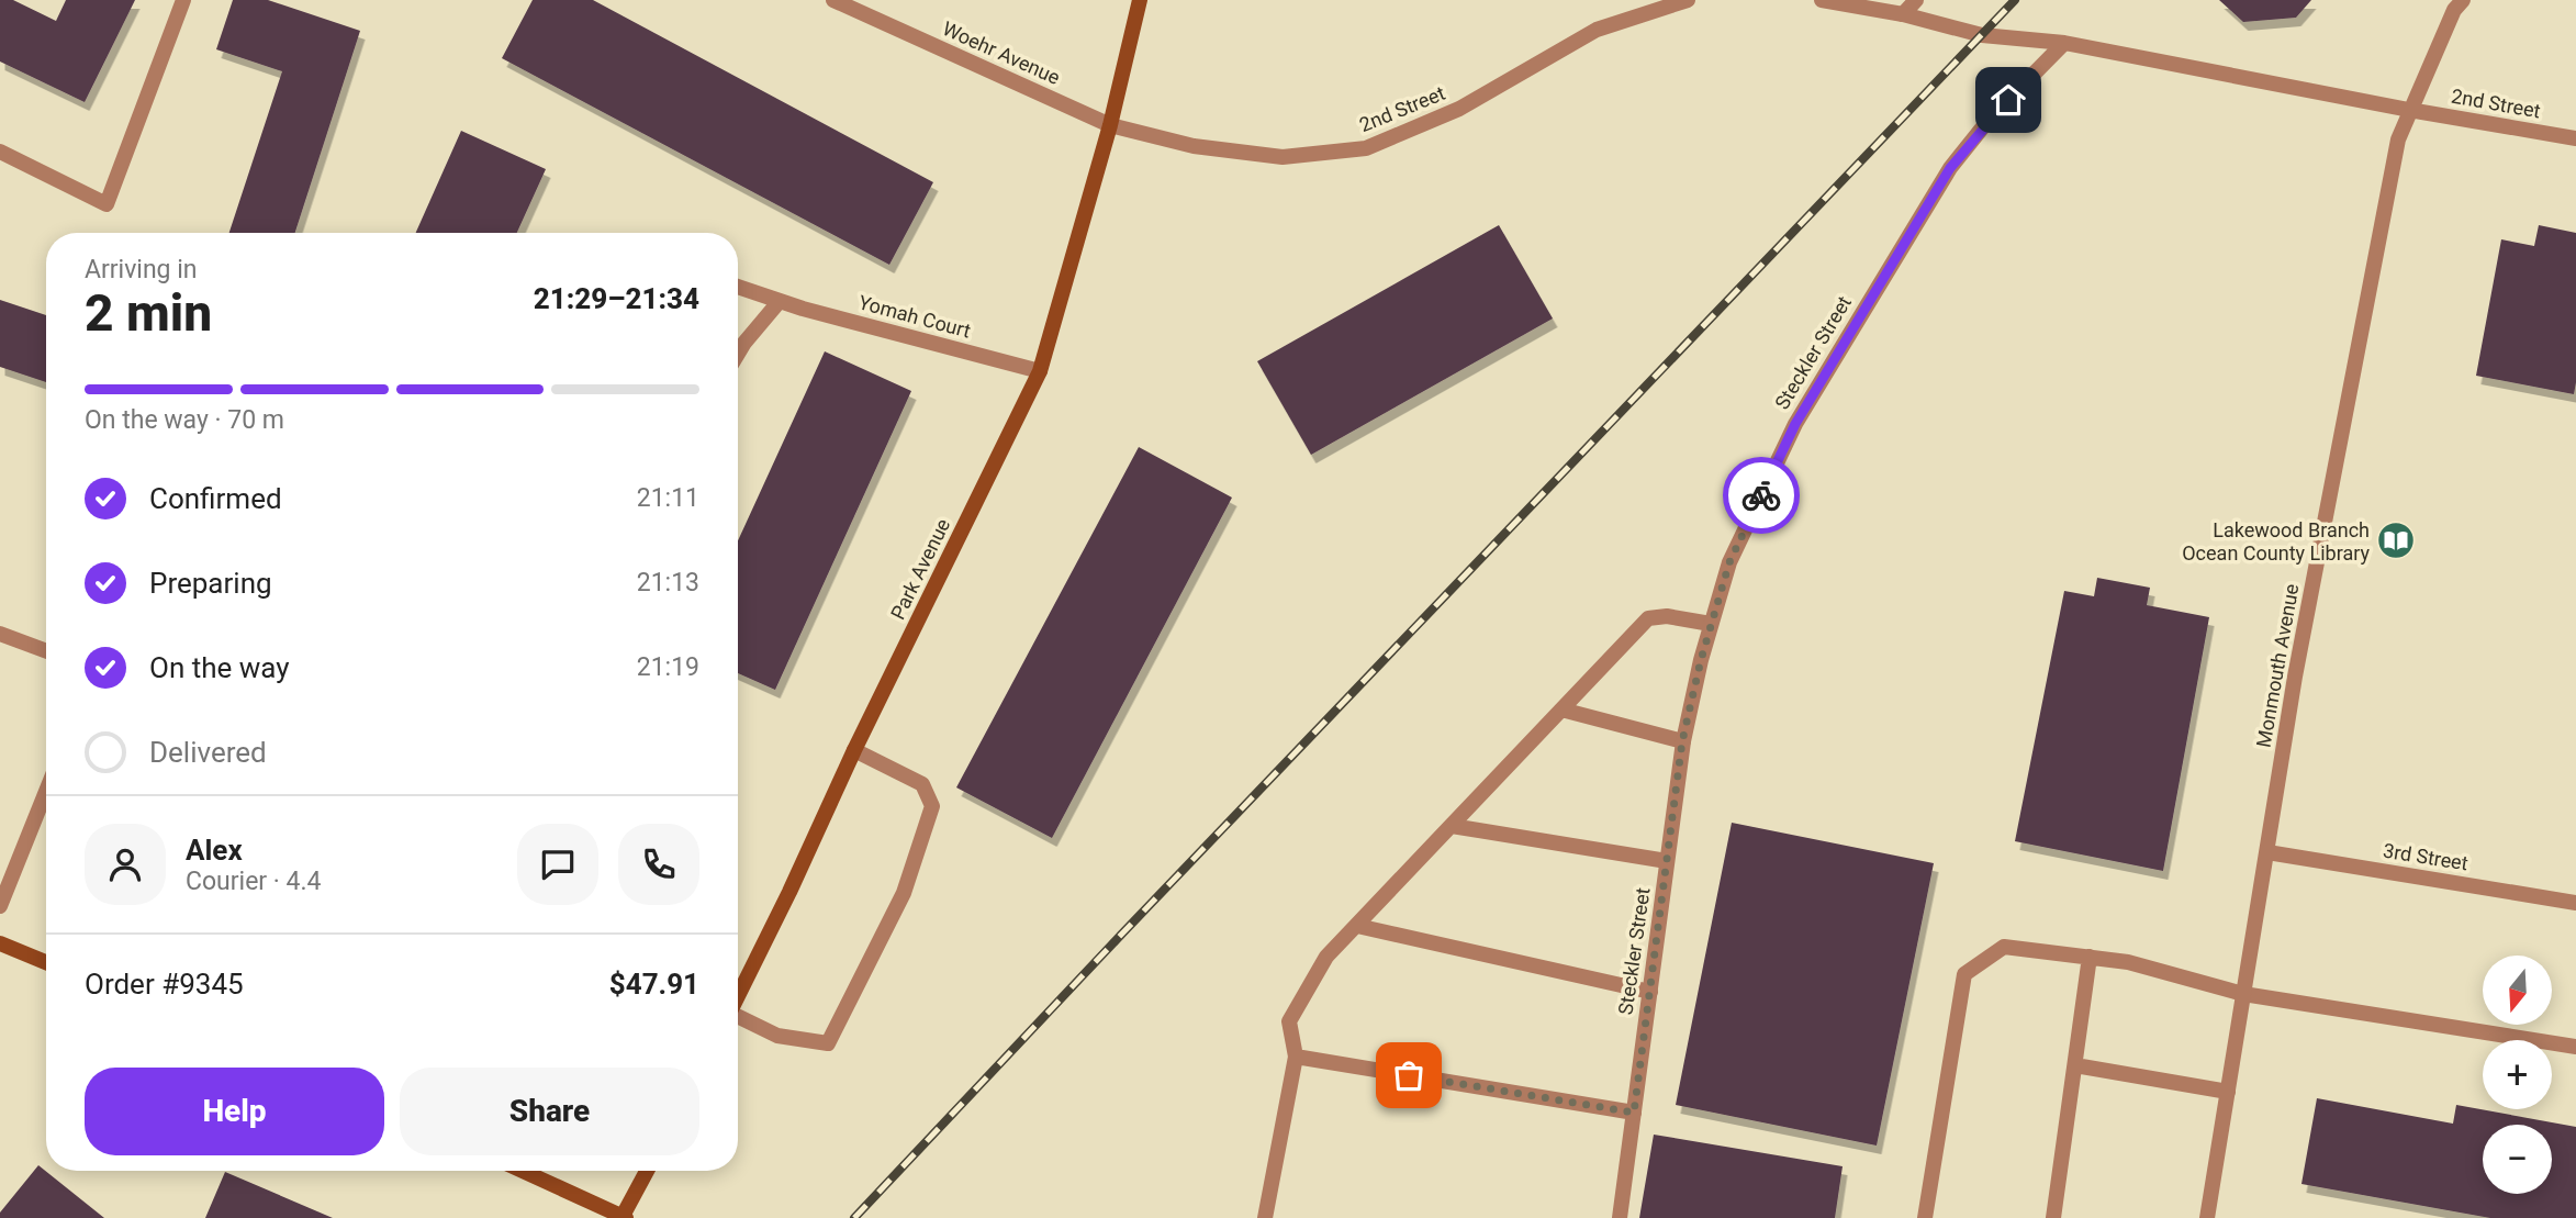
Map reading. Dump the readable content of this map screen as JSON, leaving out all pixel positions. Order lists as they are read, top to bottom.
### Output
{
  "streets": {
    "street": [
      "Woehr Avenue",
      "2nd Street",
      "Yomah Court",
      "Steckler Street",
      "Park Avenue",
      "Monmouth Avenue",
      "3rd Street"
    ]
  },
  "crossings": [
    ["Woehr Avenue", "2nd Street"],
    ["Woehr Avenue", "Park Avenue"],
    ["2nd Street", "Park Avenue"],
    ["2nd Street", "Monmouth Avenue"],
    ["Yomah Court", "Park Avenue"],
    ["Monmouth Avenue", "3rd Street"]
  ],
  "places": {
    "library": ["Lakewood Branch Ocean County Library"]
  },
  "north": "bottom",
  "page": {
    "heading": ["2 min", "Arriving in", "21:29–21:34"],
    "panel": [
      "Alex",
      "Courier · 4.4",
      "Order #9345",
      "$47.91"
    ],
    "bar": "On the way · 70 m",
    "list": [
      ["Confirmed", "21:11"],
      ["Preparing", "21:13"],
      ["On the way", "21:19"],
      "Delivered"
    ],
    "map_buttons": ["+", "−"],
    "buttons": ["Help", "Share"]
  }
}
